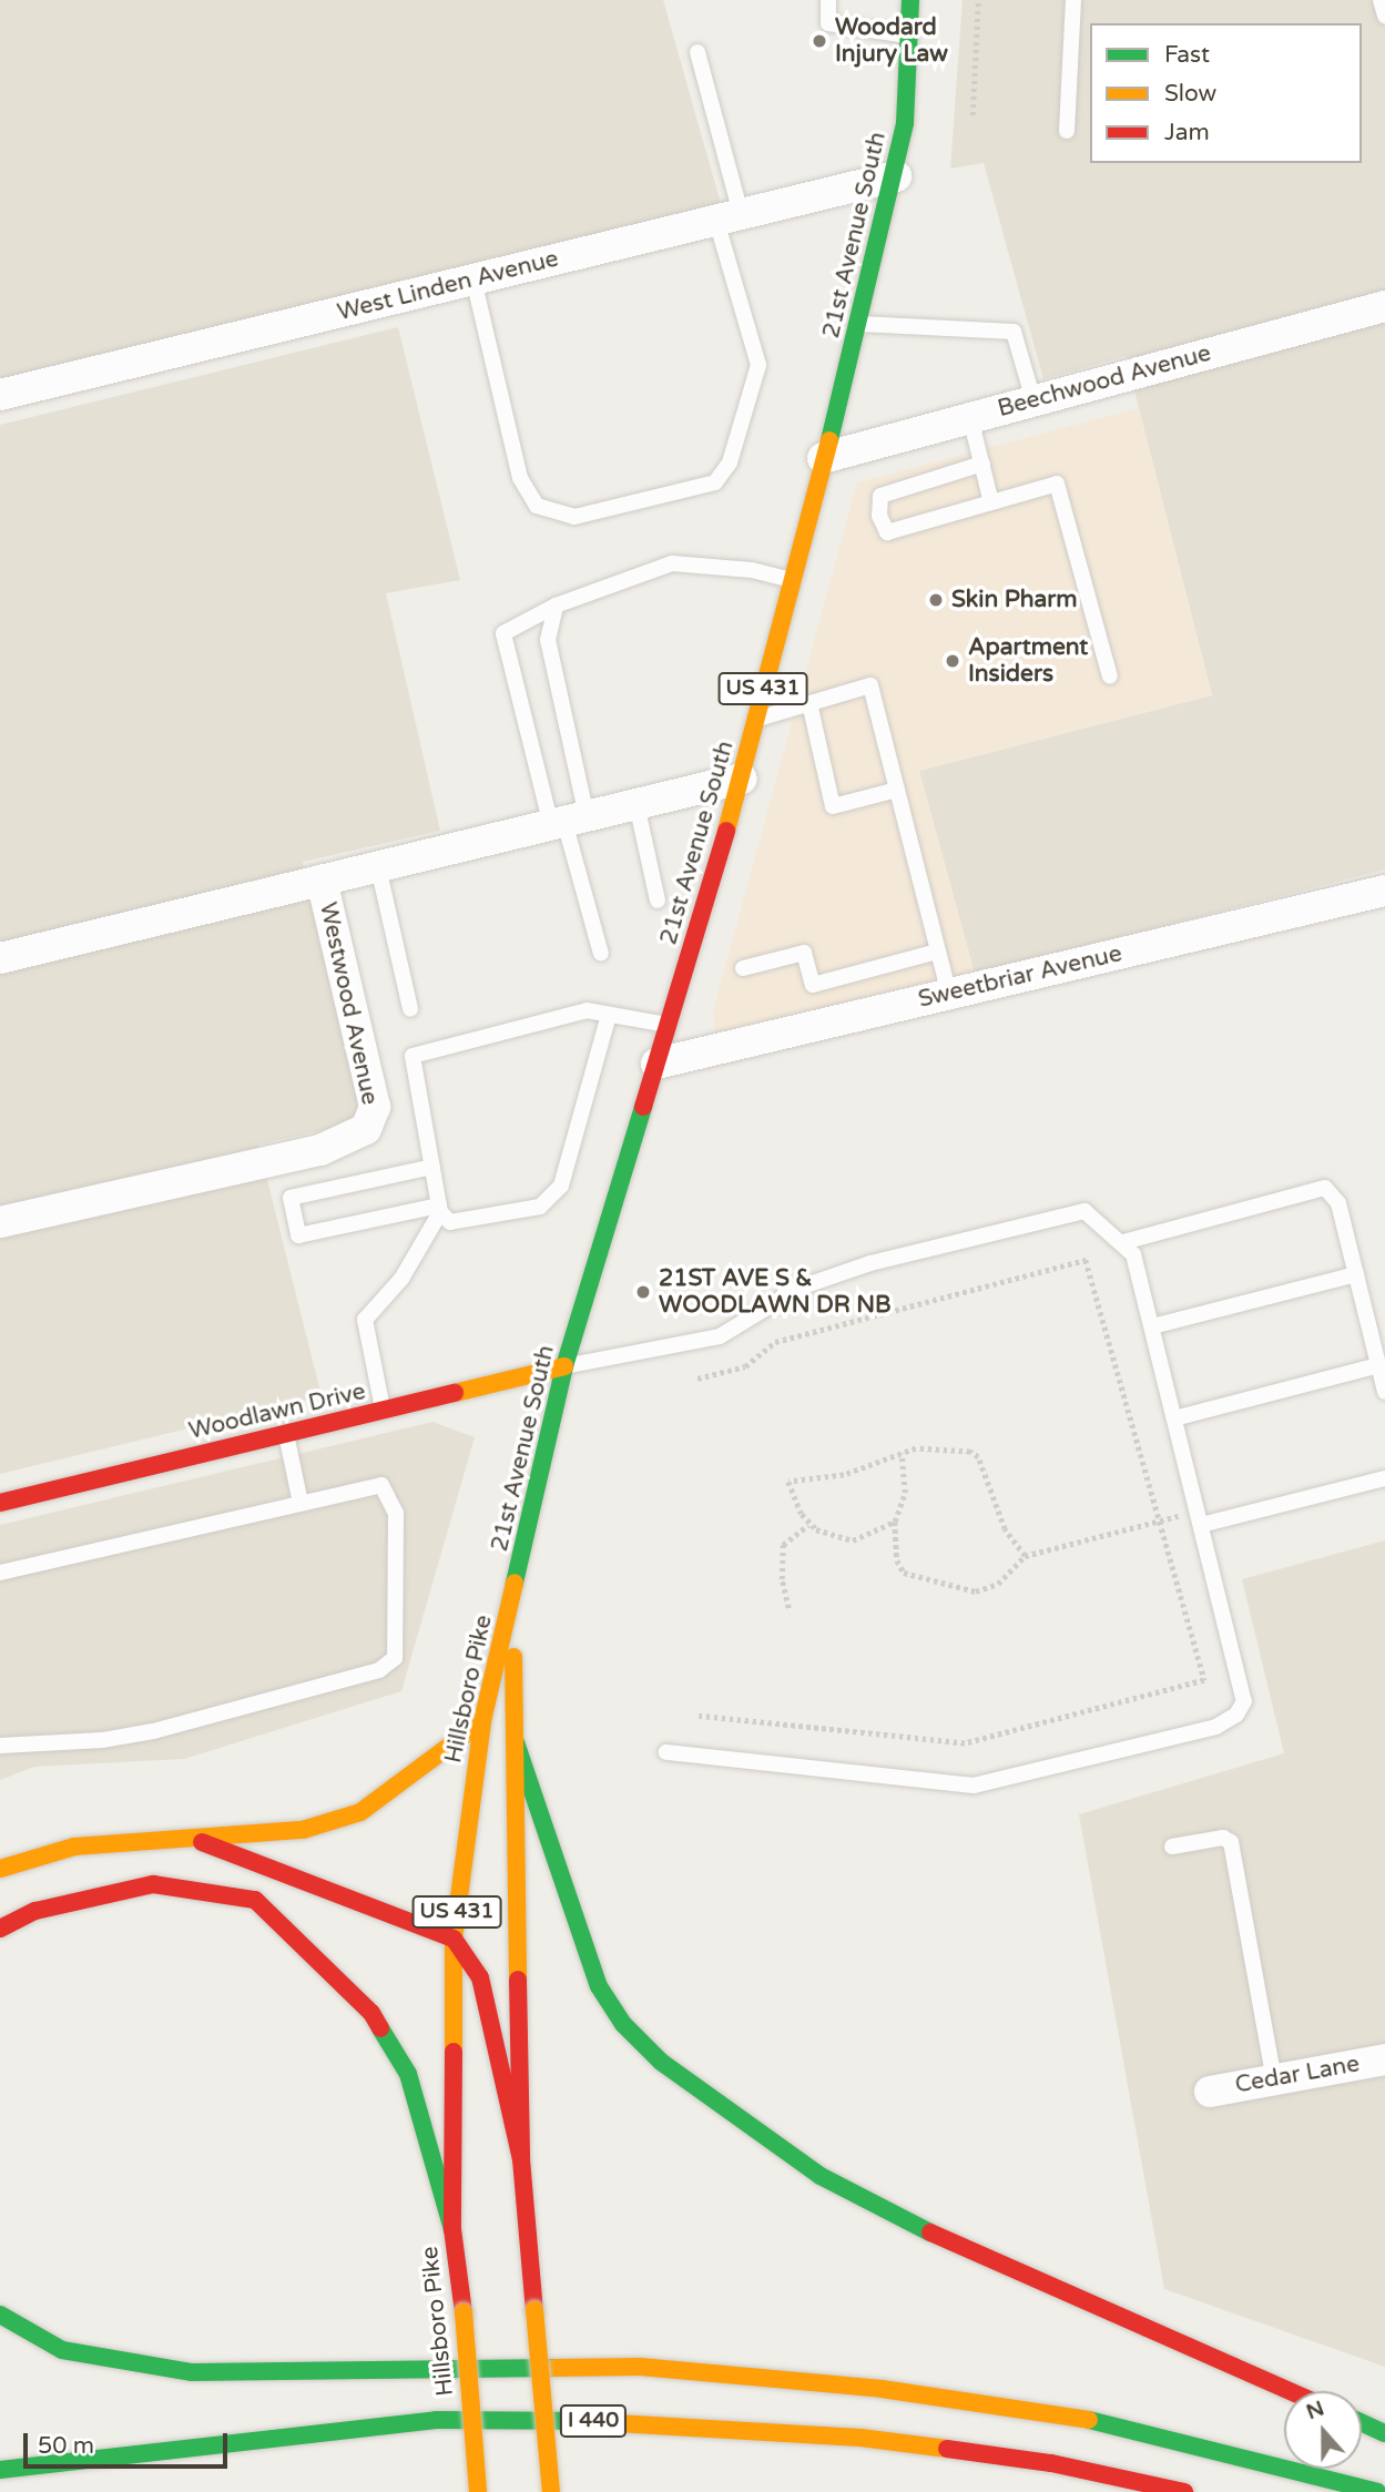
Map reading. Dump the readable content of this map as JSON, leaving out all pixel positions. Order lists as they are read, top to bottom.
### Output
{
  "streets": {
    "main road": [
      "21st Avenue South",
      "US 431",
      "Woodlawn Drive",
      "Hillsboro Pike",
      "I 440"
    ],
    "street": [
      "West Linden Avenue",
      "Beechwood Avenue",
      "Sweetbriar Avenue",
      "Westwood Avenue",
      "Cedar Lane"
    ]
  },
  "crossings": [
    ["21st Avenue South", "West Linden Avenue"],
    ["21st Avenue South", "Beechwood Avenue"],
    ["21st Avenue South", "Sweetbriar Avenue"],
    ["21st Avenue South", "Westwood Avenue"],
    ["21st Avenue South", "Woodlawn Drive"],
    ["21st Avenue South", "Hillsboro Pike"]
  ],
  "places": [
    "Woodard Injury Law",
    "Skin Pharm",
    "Apartment Insiders",
    "21ST AVE S & WOODLAWN DR NB"
  ],
  "legend": ["Fast", "Slow", "Jam"],
  "scale_bar": "50 m",
  "north": "top"
}
